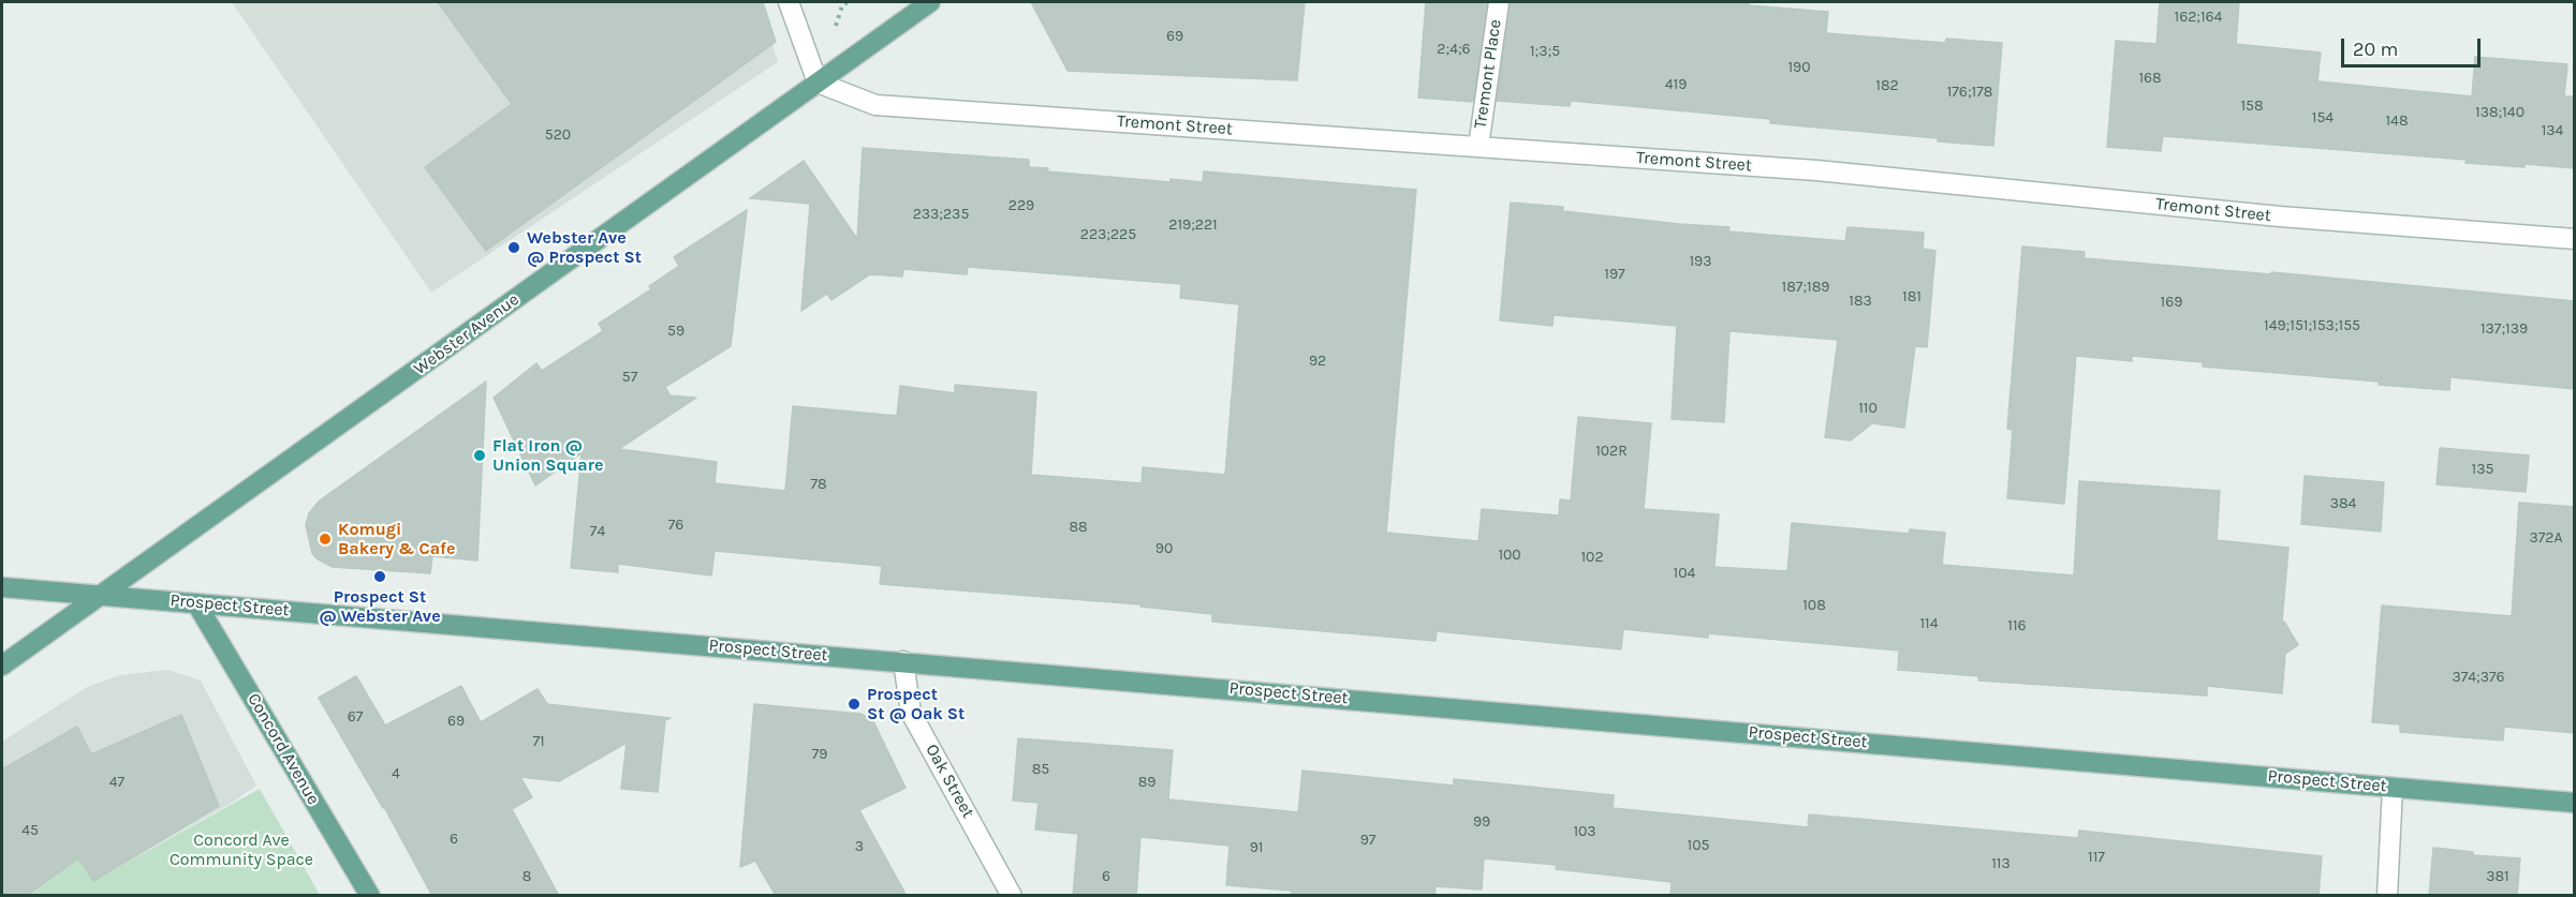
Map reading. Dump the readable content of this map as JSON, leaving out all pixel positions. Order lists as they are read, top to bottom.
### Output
{
  "streets": {
    "main road": ["Webster Avenue", "Prospect Street", "Concord Avenue"],
    "street": ["Tremont Place", "Tremont Street", "Oak Street"]
  },
  "crossings": [
    ["Tremont Place", "Tremont Street"],
    ["Tremont Street", "Webster Avenue"],
    ["Webster Avenue", "Prospect Street"],
    ["Prospect Street", "Concord Avenue"],
    ["Prospect Street", "Oak Street"]
  ],
  "parks": ["Concord Ave Community Space"],
  "places": [
    "Webster Ave @ Prospect St",
    "Flat Iron @ Union Square",
    "Komugi Bakery & Cafe",
    "Prospect St @ Webster Ave",
    "Prospect St @ Oak St"
  ],
  "house_numbers": [
    "162;164",
    "69",
    "2;4;6",
    "1;3;5",
    "190",
    "168",
    "419",
    "182",
    "176;178",
    "158",
    "138;140",
    "154",
    "148",
    "134",
    "520",
    "229",
    "233;235",
    "219;221",
    "223;225",
    "193",
    "197",
    "187;189",
    "181",
    "183",
    "169",
    "149;151;153;155",
    "137;139",
    "59",
    "92",
    "57",
    "110",
    "102R",
    "135",
    "78",
    "384",
    "76",
    "88",
    "74",
    "372A",
    "90",
    "100",
    "102",
    "104",
    "108",
    "114",
    "116",
    "374;376",
    "67",
    "69",
    "71",
    "79",
    "85",
    "4",
    "47",
    "89",
    "99",
    "45",
    "103",
    "6",
    "97",
    "105",
    "3",
    "91",
    "117",
    "113",
    "8",
    "6",
    "381"
  ],
  "scale_bar": "20 m"
}
